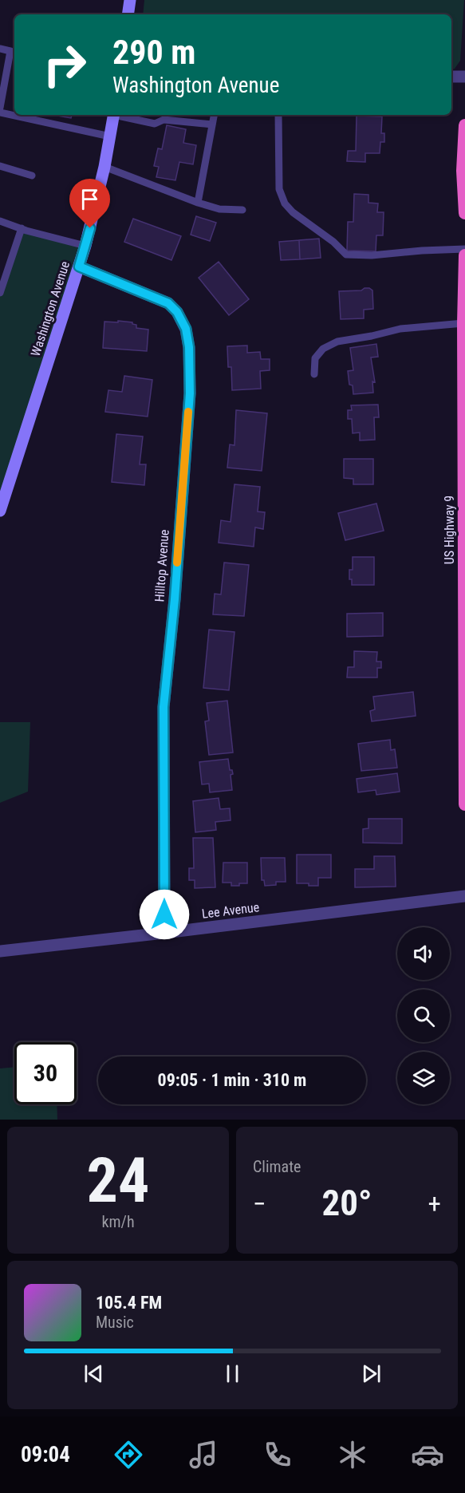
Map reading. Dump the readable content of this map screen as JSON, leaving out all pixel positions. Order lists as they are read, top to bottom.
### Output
{
  "streets": {
    "highway": ["US Highway 9"],
    "main road": ["Washington Avenue"],
    "street": ["Hilltop Avenue", "Lee Avenue"]
  },
  "crossings": [
    ["Washington Avenue", "Hilltop Avenue"],
    ["Hilltop Avenue", "Lee Avenue"]
  ],
  "page": {
    "turn": ["290 m", "Washington Avenue"],
    "limit": "30",
    "trip": "09:05 · 1 min · 310 m",
    "tile": [
      ["24", "km/h"],
      "Climate"
    ],
    "heat": ["−", "20°", "+"],
    "song": ["105.4 FM", "Music"],
    "tabs": "09:04"
  }
}
